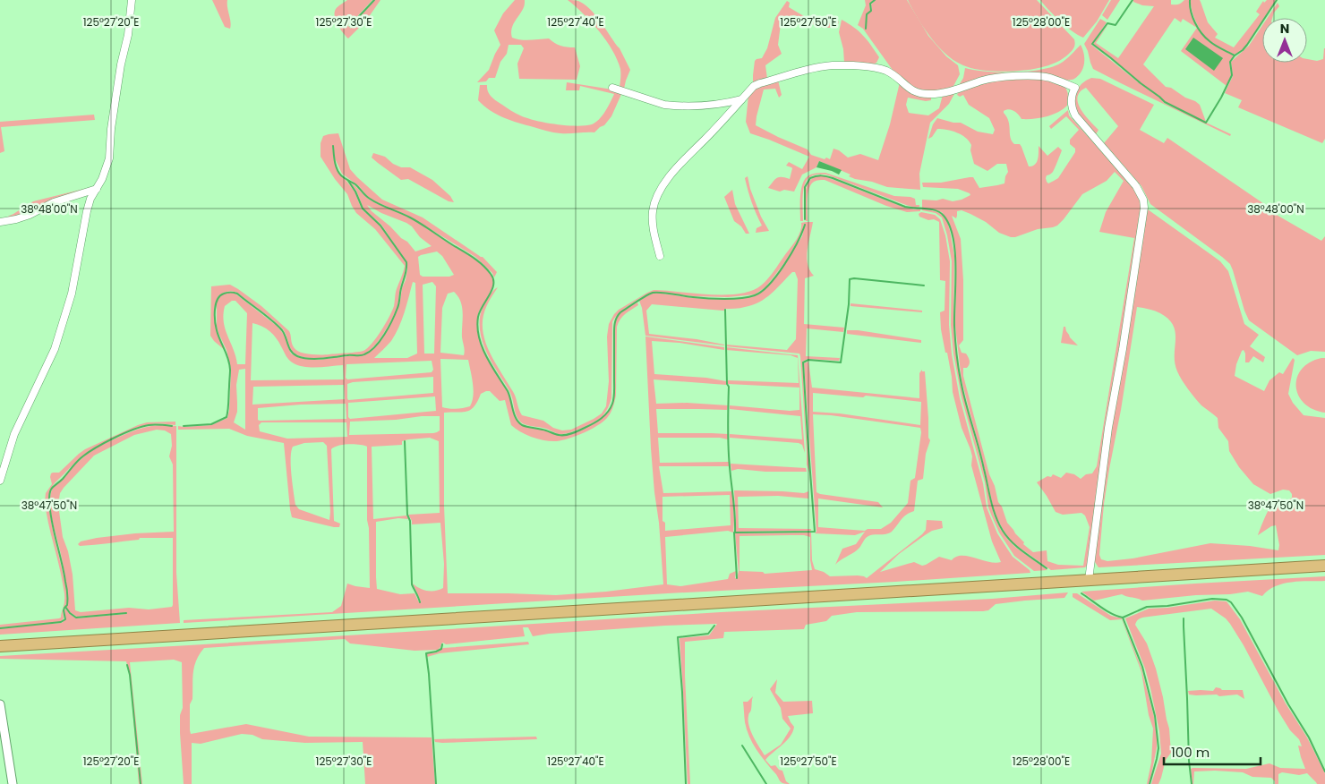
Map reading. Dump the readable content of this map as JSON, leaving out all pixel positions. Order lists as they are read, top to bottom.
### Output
{
  "scale_bar": "100 m",
  "north": "top",
  "coordinates": [
    "125°27'20\"E",
    "125°27'30\"E",
    "125°27'40\"E",
    "125°27'50\"E",
    "125°28'00\"E",
    "38°48'00\"N",
    "38°47'50\"N"
  ]
}
